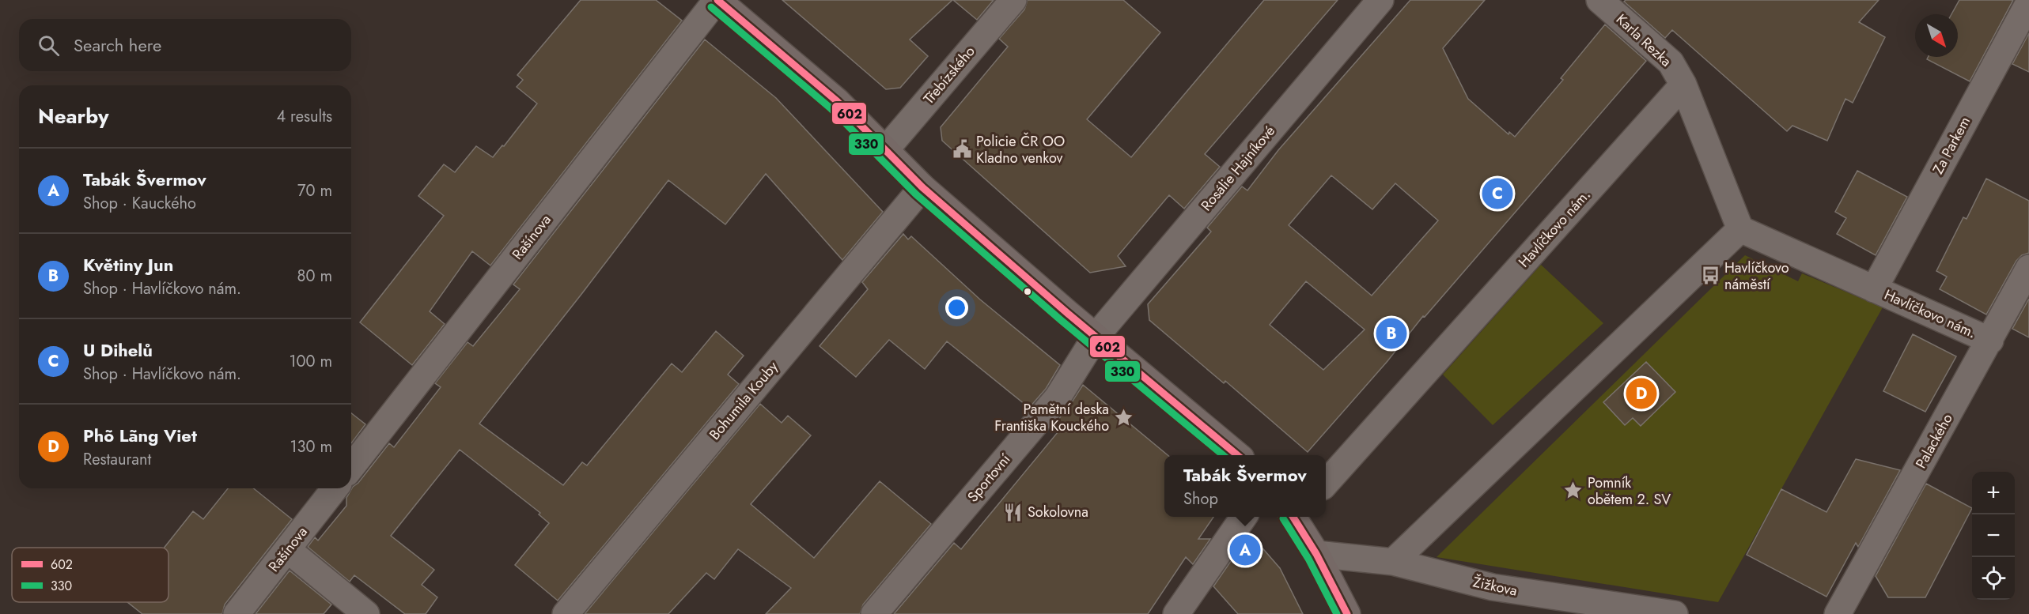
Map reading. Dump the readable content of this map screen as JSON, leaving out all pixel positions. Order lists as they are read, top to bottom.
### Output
{
  "streets": {
    "street": [
      "Karla Rezka",
      "Třebízského",
      "Za Parkem",
      "Rosálie Hajníkové",
      "Havlíčkovo nám.",
      "Rašínova",
      "Bohumila Kouby",
      "Palackého",
      "Sportovní",
      "Žižkova"
    ]
  },
  "crossings": [
    ["Karla Rezka", "Havlíčkovo nám."],
    ["Za Parkem", "Havlíčkovo nám."],
    ["Rosálie Hajníkové", "Sportovní"],
    ["Havlíčkovo nám.", "Palackého"]
  ],
  "places": {
    "public building": ["Policie ČR OO Kladno venkov"],
    "bus stop": ["Havlíčkovo náměstí"],
    "place": ["Pamětní deska Františka Kouckého", "Pomník obětem 2. SV"],
    "restaurant": ["Sokolovna"]
  },
  "lines": ["transit line 602", "transit line 330"],
  "legend": ["602", "330"],
  "north": "bottom right",
  "page": {
    "search": "Search here",
    "heading": ["Nearby", "4 results"],
    "list": [
      {
        "mark": "A",
        "name": "Tabák Švermov",
        "note": "Shop · Kauckého",
        "value": "70 m"
      },
      {
        "mark": "B",
        "name": "Květiny Jun",
        "note": "Shop · Havlíčkovo nám.",
        "value": "80 m"
      },
      {
        "mark": "C",
        "name": "U Dihelů",
        "note": "Shop · Havlíčkovo nám.",
        "value": "100 m"
      },
      {
        "mark": "D",
        "name": "Phõ Lãng Viet",
        "note": "Restaurant",
        "value": "130 m"
      }
    ],
    "pins": [
      "C",
      "B",
      "D",
      "A"
    ],
    "popup": ["Tabák Švermov", "Shop"],
    "map_buttons": ["+", "−"]
  }
}
